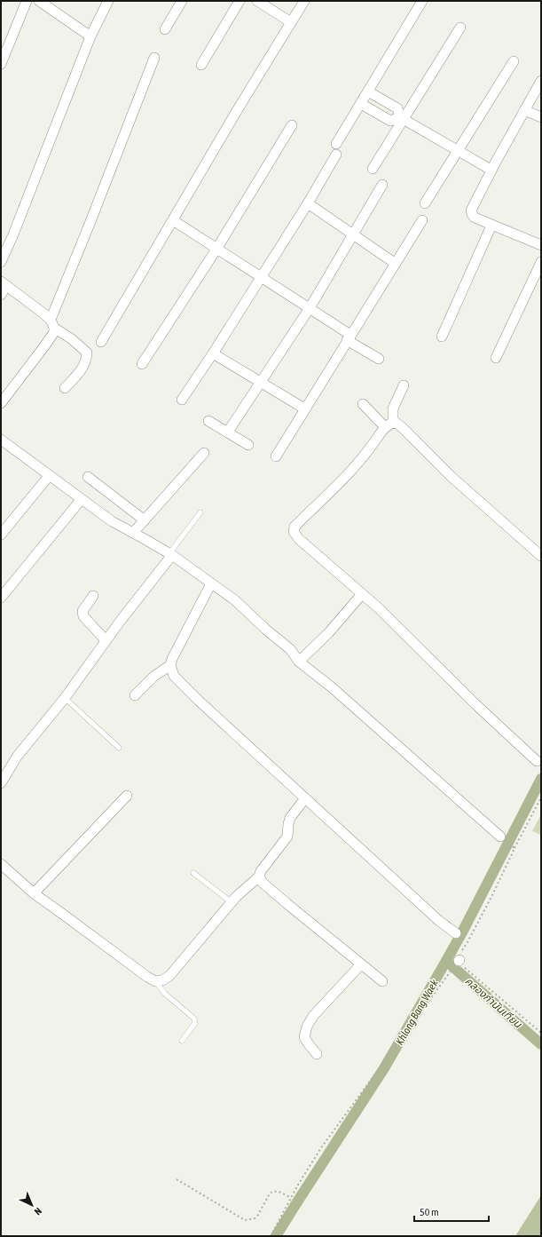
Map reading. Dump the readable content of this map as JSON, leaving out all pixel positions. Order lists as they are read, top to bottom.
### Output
{
  "water": ["คลองกำนันเทียน", "Khlong Bang Waek"],
  "scale_bar": "50 m",
  "north": "bottom right"
}
